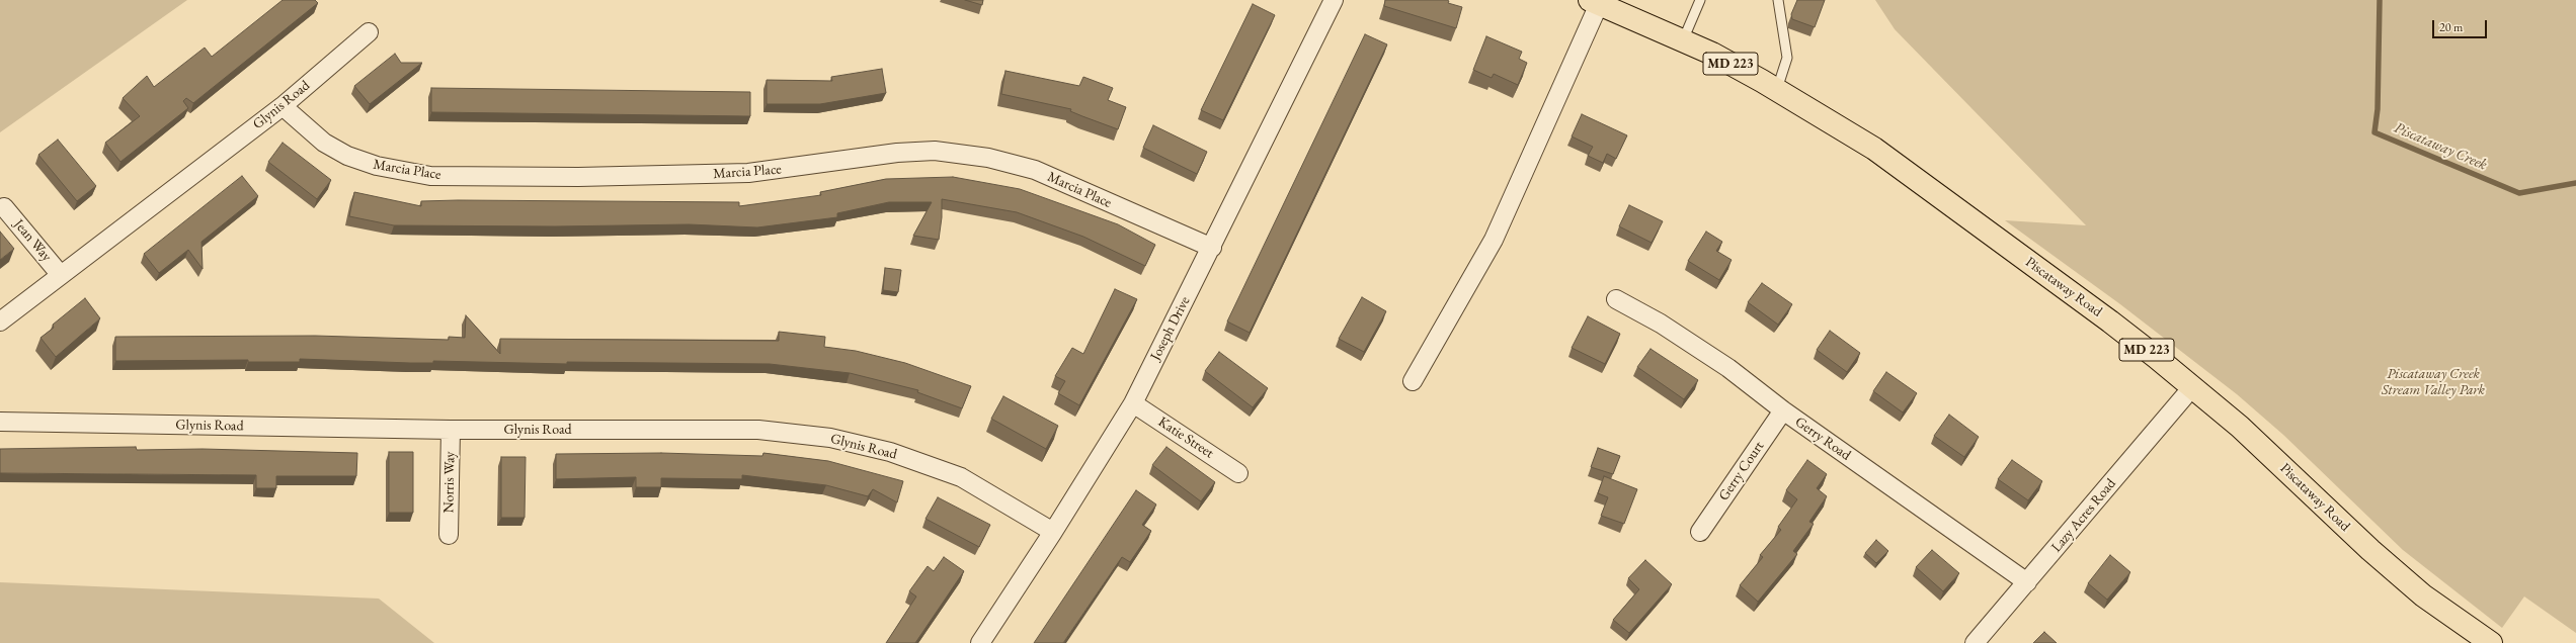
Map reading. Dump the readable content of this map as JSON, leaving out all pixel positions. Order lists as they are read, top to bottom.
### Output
{
  "streets": {
    "main road": ["MD 223", "Piscataway Road"],
    "street": [
      "Glynis Road",
      "Marcia Place",
      "Jean Way",
      "Joseph Drive",
      "Katie Street",
      "Gerry Road",
      "Gerry Court",
      "Norris Way",
      "Lazy Acres Road"
    ]
  },
  "crossings": [
    ["Glynis Road", "Marcia Place"],
    ["Glynis Road", "Jean Way"],
    ["Glynis Road", "Joseph Drive"],
    ["Glynis Road", "Norris Way"],
    ["Marcia Place", "Joseph Drive"],
    ["Piscataway Road", "Lazy Acres Road"],
    ["Joseph Drive", "Katie Street"],
    ["Gerry Road", "Gerry Court"],
    ["Gerry Road", "Lazy Acres Road"]
  ],
  "water": ["Piscataway Creek"],
  "parks": ["Piscataway Creek Stream Valley Park"],
  "scale_bar": "20 m"
}
